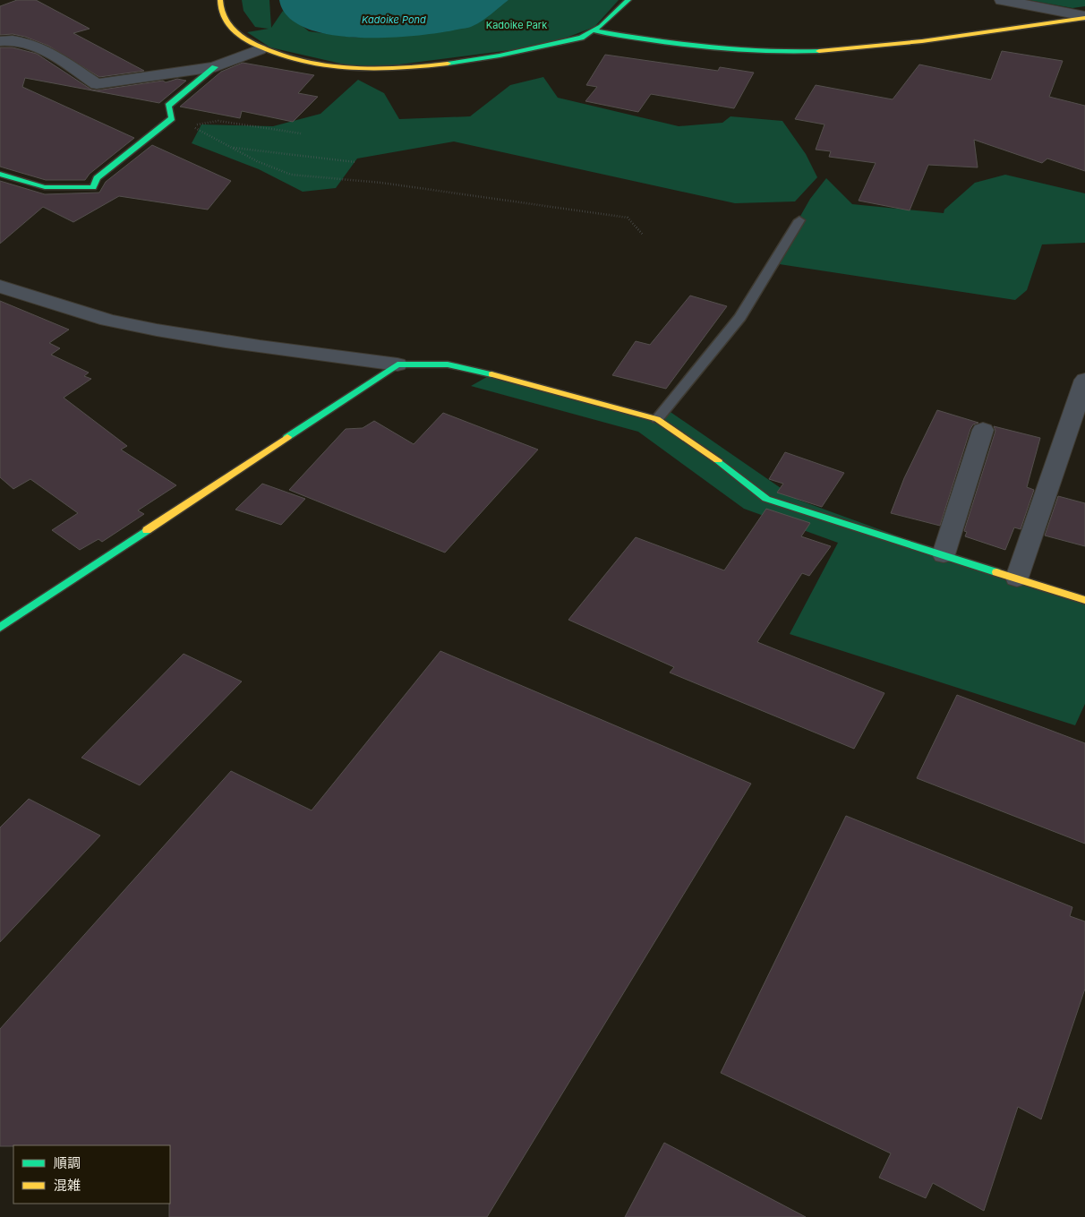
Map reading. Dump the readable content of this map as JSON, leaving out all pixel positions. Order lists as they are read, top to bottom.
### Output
{
  "water": ["Kadoike Pond"],
  "parks": ["Kadoike Park"],
  "legend": ["順調", "混雑"]
}
